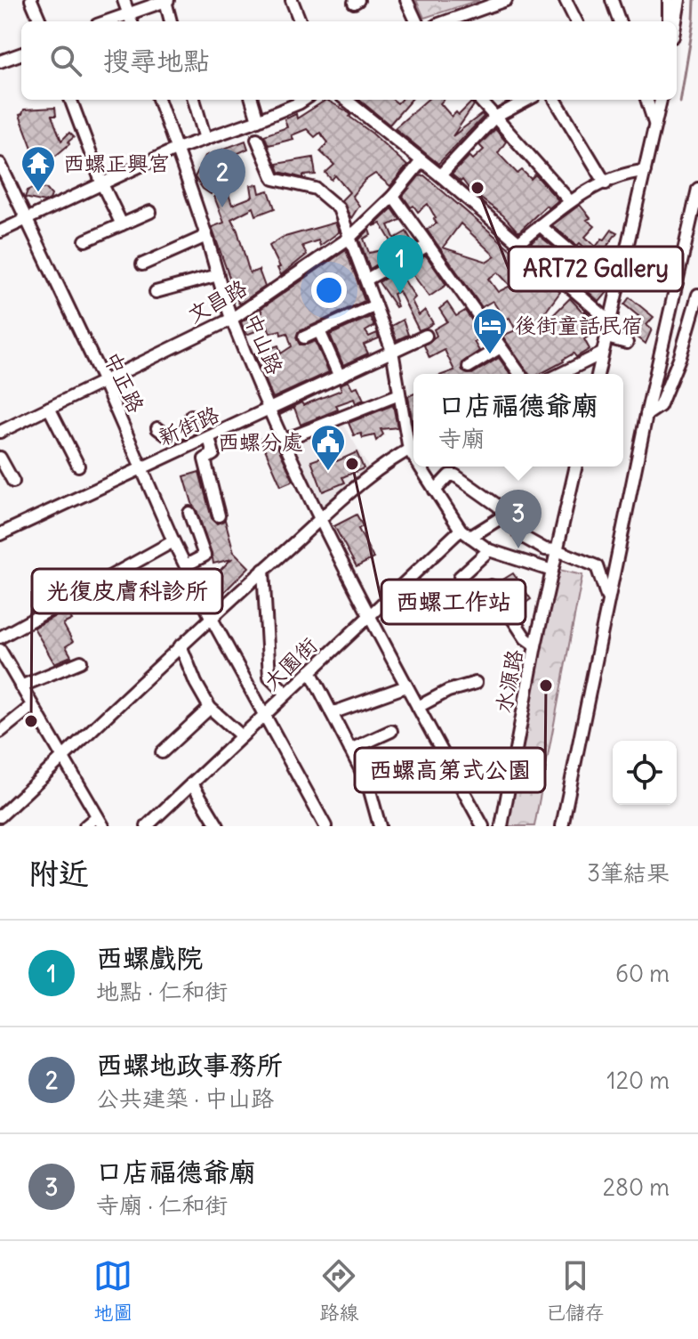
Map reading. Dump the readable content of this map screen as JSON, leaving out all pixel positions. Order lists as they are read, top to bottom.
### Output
{
  "streets": {
    "street": [
      "文昌路",
      "中山路",
      "中正路",
      "新街路",
      "大園街",
      "水源路"
    ]
  },
  "crossings": [
    ["文昌路", "中山路"],
    ["文昌路", "中正路"],
    ["中山路", "新街路"],
    ["中山路", "大園街"],
    ["中正路", "新街路"],
    ["中正路", "大園街"]
  ],
  "places": {
    "other": [
      "ART72 Gallery",
      "西螺工作站",
      "西螺高第式公園",
      "光復皮膚科診所"
    ],
    "temple": ["西螺正興宮"],
    "hotel": ["後街童話民宿"],
    "public building": ["西螺分處"]
  },
  "page": {
    "search": "搜尋地點",
    "pins": ["2", "1", "3"],
    "popup": ["口店福德爺廟", "寺廟"],
    "heading": ["附近", "3筆結果"],
    "list": [
      {
        "mark": "1",
        "name": "西螺戲院",
        "note": "地點 · 仁和街",
        "value": "60 m"
      },
      {
        "mark": "2",
        "name": "西螺地政事務所",
        "note": "公共建築 · 中山路",
        "value": "120 m"
      },
      {
        "mark": "3",
        "name": "口店福德爺廟",
        "note": "寺廟 · 仁和街",
        "value": "280 m"
      }
    ],
    "nav": ["地圖", "路線", "已儲存"]
  }
}
